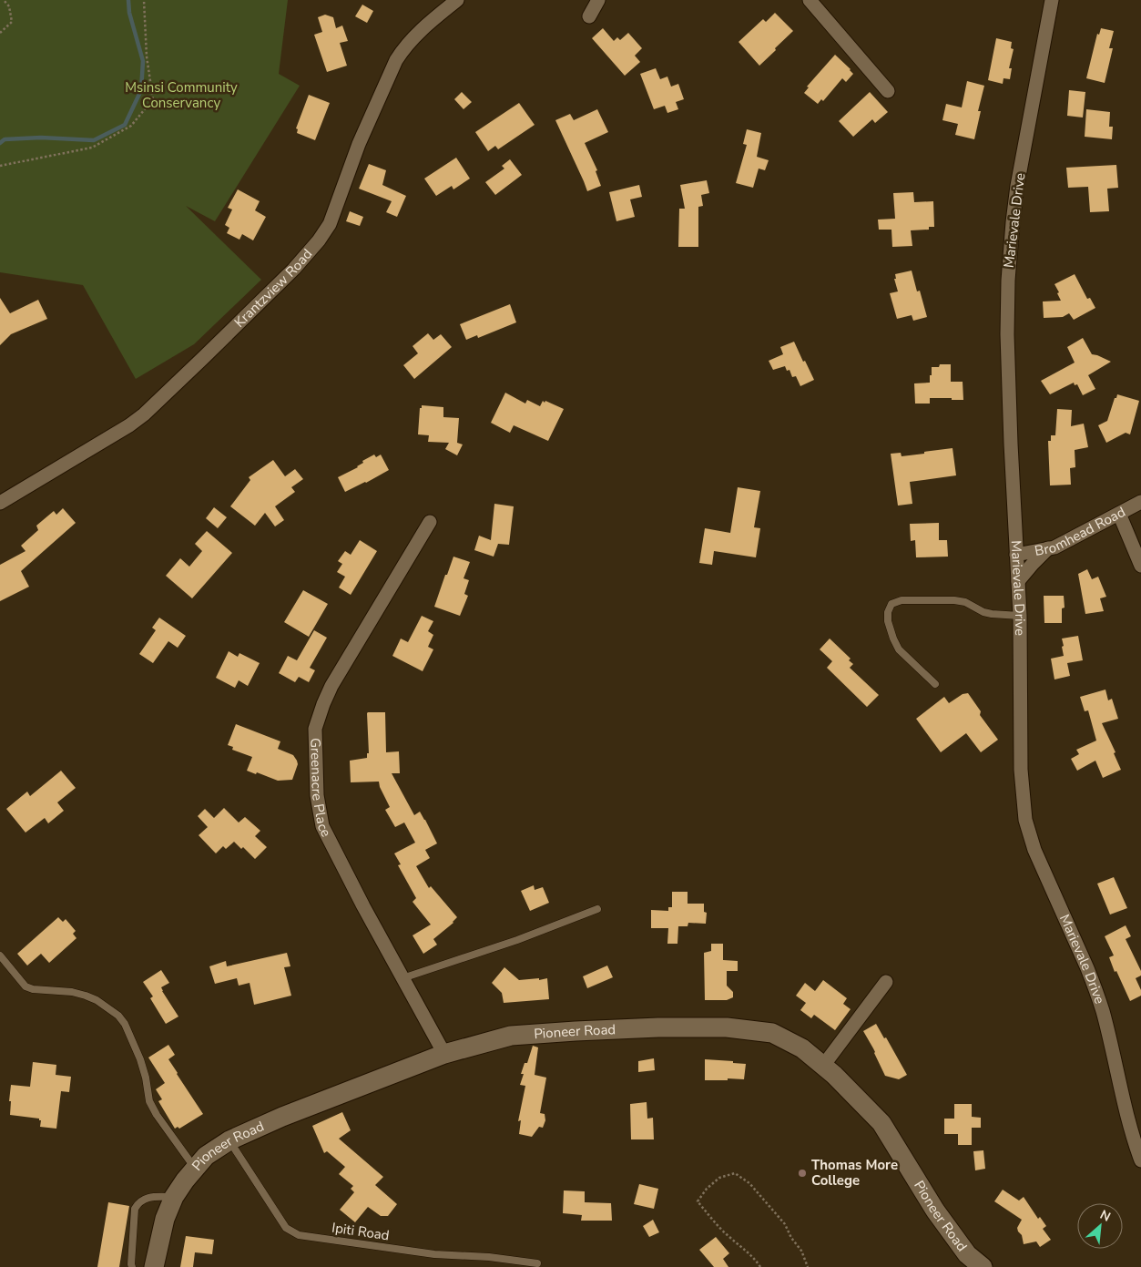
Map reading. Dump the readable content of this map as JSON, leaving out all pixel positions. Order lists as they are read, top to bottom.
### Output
{
  "streets": {
    "main road": ["Pioneer Road"],
    "street": [
      "Marievale Drive",
      "Krantzview Road",
      "Bromhead Road",
      "Greenacre Place"
    ],
    "lane": ["Ipiti Road"]
  },
  "crossings": [
    ["Marievale Drive", "Bromhead Road"],
    ["Greenacre Place", "Pioneer Road"],
    ["Pioneer Road", "Ipiti Road"]
  ],
  "parks": ["Msinsi Community Conservancy"],
  "places": ["Thomas More College"],
  "north": "top right"
}
